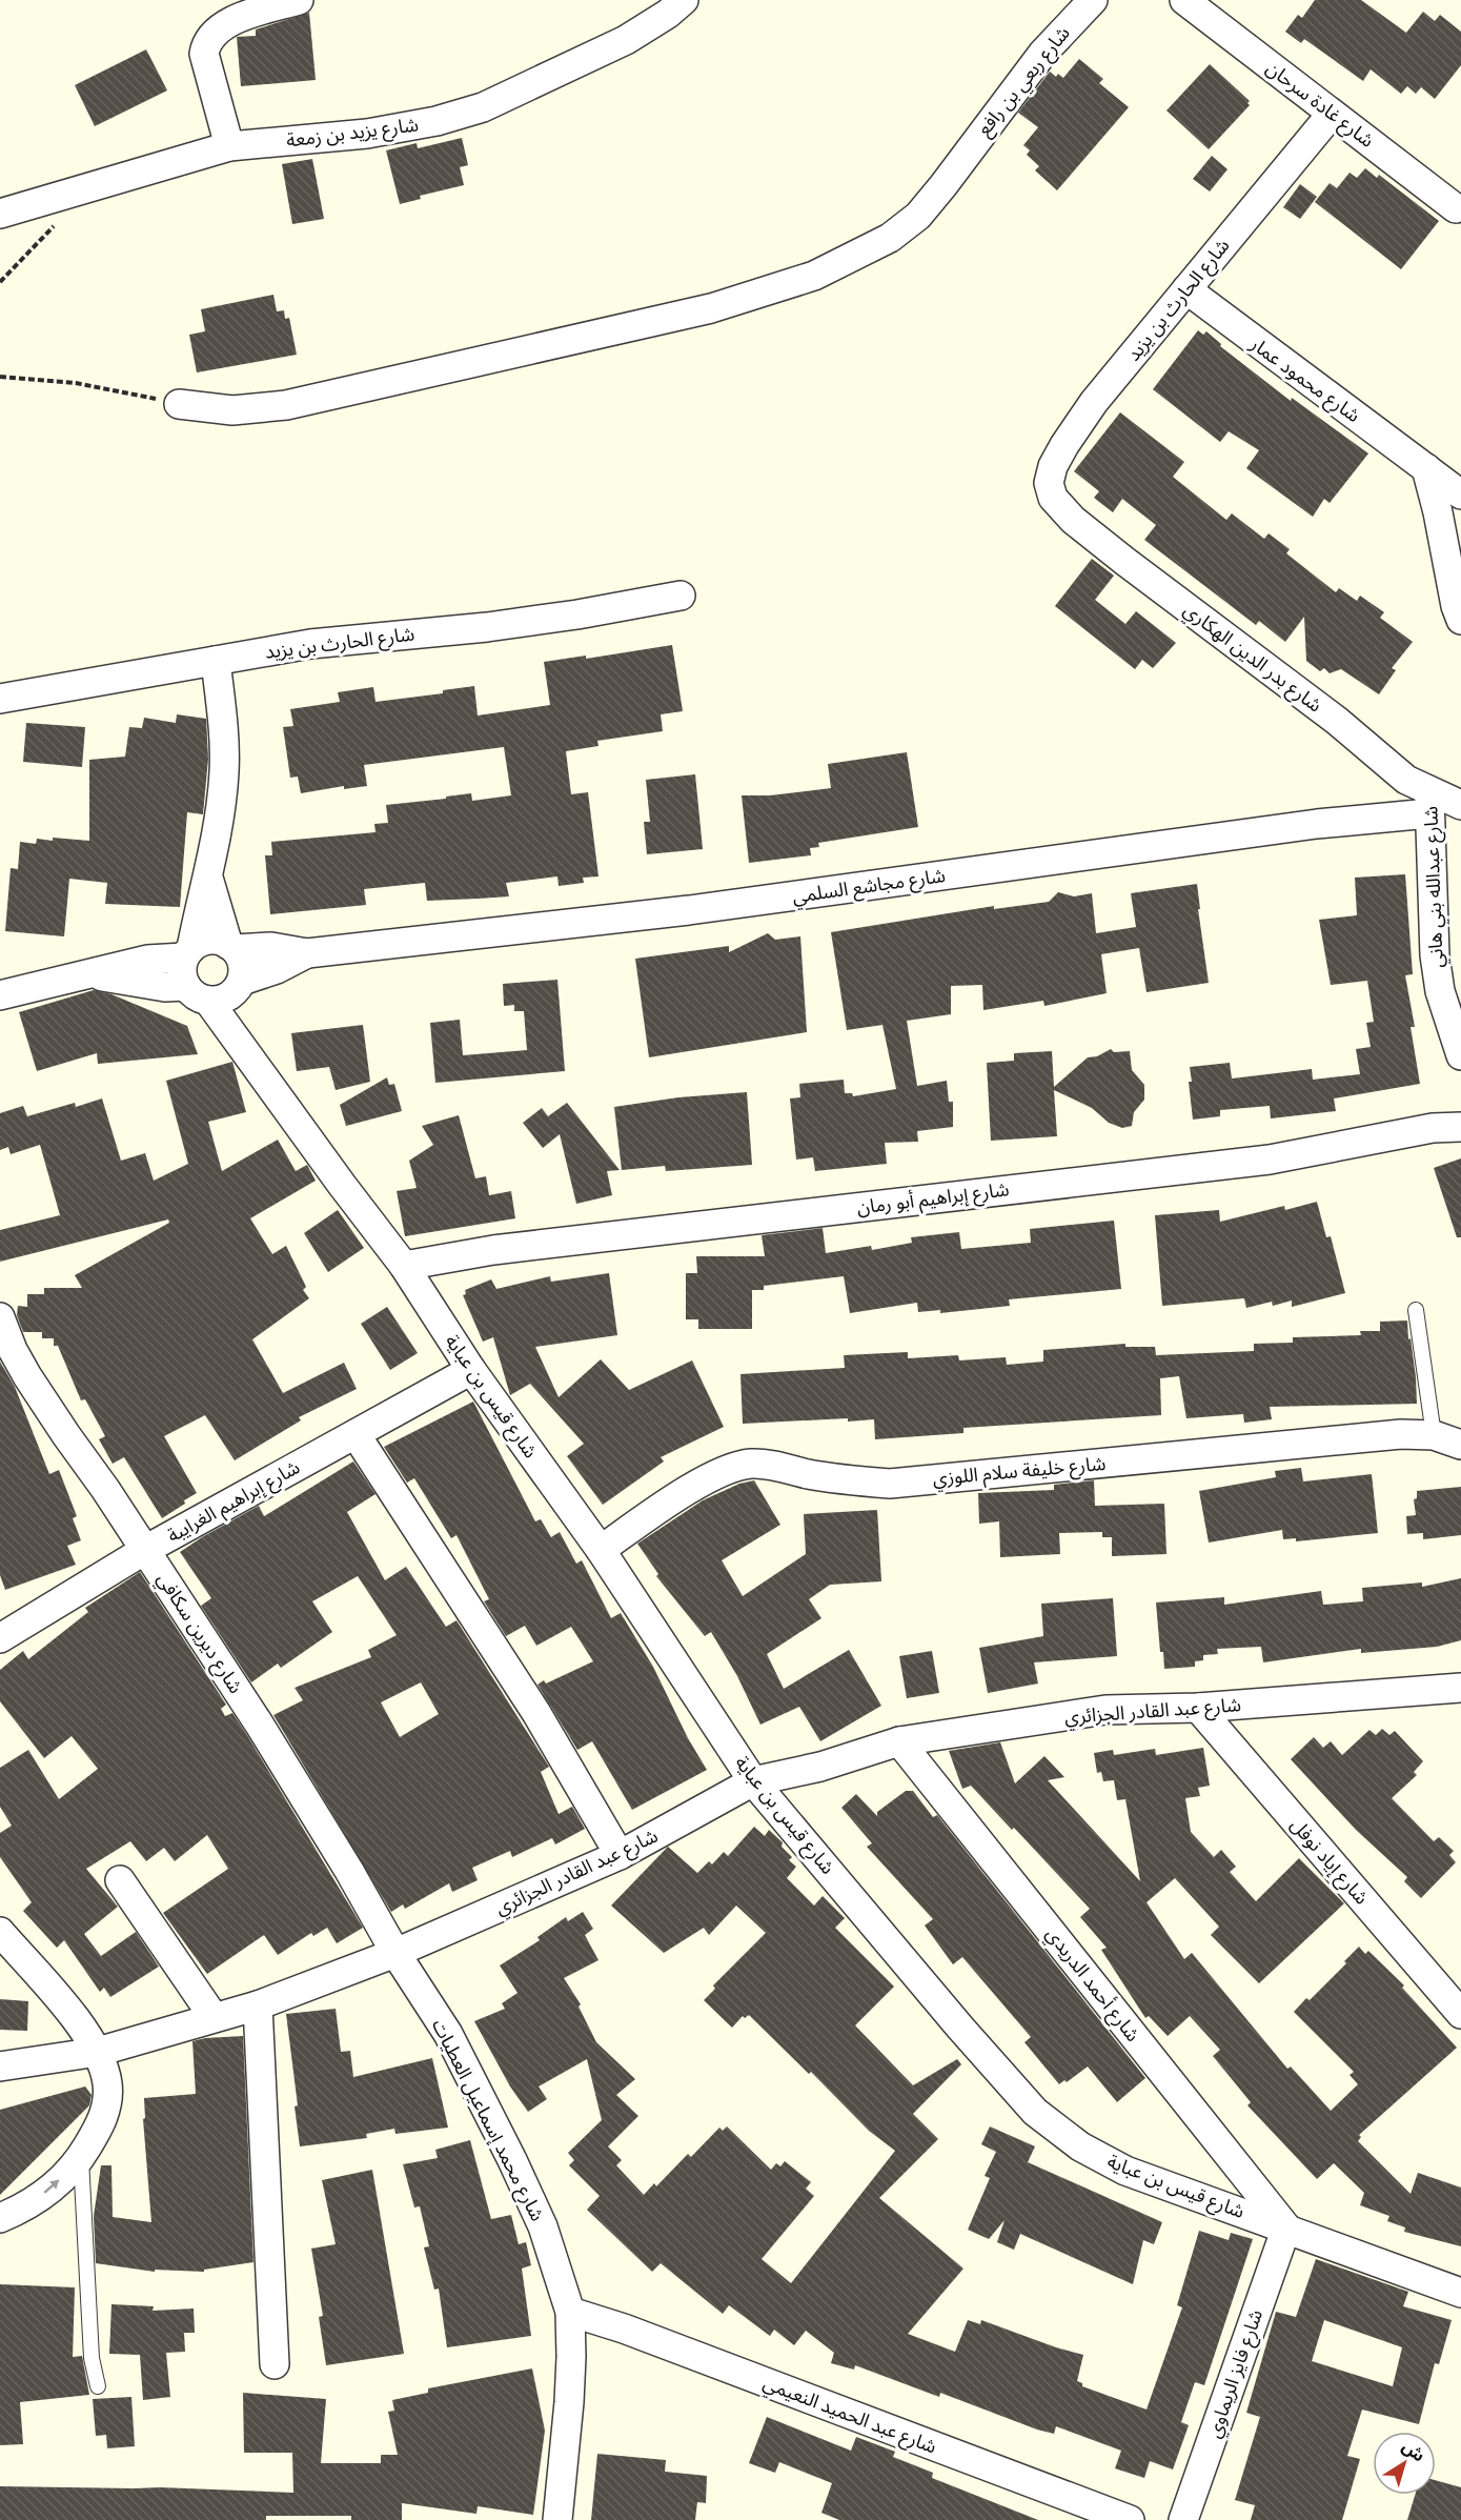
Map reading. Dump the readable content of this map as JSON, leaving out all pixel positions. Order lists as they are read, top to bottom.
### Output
{
  "streets": {
    "street": [
      "شارع ربعي بن رافع",
      "شارع غادة سرحان",
      "شارع يزيد بن زمعة",
      "شارع الحارث بن يزيد",
      "شارع محمود عمار",
      "شارع بدر الدين الهكاري",
      "شارع مجاشع السلمي",
      "شارع عبدالله بني هاني",
      "شارع إبراهيم أبو رمان",
      "شارع قيس بن عباية",
      "شارع خليفة سلام اللوزي",
      "شارع إبراهيم الغرايبة",
      "شارع ديرين سكافي",
      "شارع عبد القادر الجزائري",
      "شارع إياد نوفل",
      "شارع أحمد الدريدي",
      "شارع محمد إسماعيل العطيات",
      "شارع فايز الريماوي",
      "شارع عبد الحميد النعيمي"
    ]
  },
  "crossings": [
    ["شارع غادة سرحان", "شارع الحارث بن يزيد"],
    ["شارع الحارث بن يزيد", "شارع محمود عمار"],
    ["شارع الحارث بن يزيد", "شارع بدر الدين الهكاري"],
    ["شارع بدر الدين الهكاري", "شارع مجاشع السلمي"],
    ["شارع بدر الدين الهكاري", "شارع عبدالله بني هاني"],
    ["شارع مجاشع السلمي", "شارع عبدالله بني هاني"],
    ["شارع مجاشع السلمي", "شارع قيس بن عباية"],
    ["شارع إبراهيم أبو رمان", "شارع قيس بن عباية"],
    ["شارع قيس بن عباية", "شارع خليفة سلام اللوزي"],
    ["شارع قيس بن عباية", "شارع إبراهيم الغرايبة"],
    ["شارع قيس بن عباية", "شارع عبد القادر الجزائري"],
    ["شارع قيس بن عباية", "شارع أحمد الدريدي"],
    ["شارع قيس بن عباية", "شارع فايز الريماوي"],
    ["شارع إبراهيم الغرايبة", "شارع ديرين سكافي"],
    ["شارع ديرين سكافي", "شارع عبد القادر الجزائري"],
    ["شارع ديرين سكافي", "شارع محمد إسماعيل العطيات"],
    ["شارع عبد القادر الجزائري", "شارع إياد نوفل"],
    ["شارع عبد القادر الجزائري", "شارع أحمد الدريدي"],
    ["شارع عبد القادر الجزائري", "شارع محمد إسماعيل العطيات"],
    ["شارع أحمد الدريدي", "شارع فايز الريماوي"],
    ["شارع محمد إسماعيل العطيات", "شارع عبد الحميد النعيمي"]
  ],
  "north": "top right"
}
